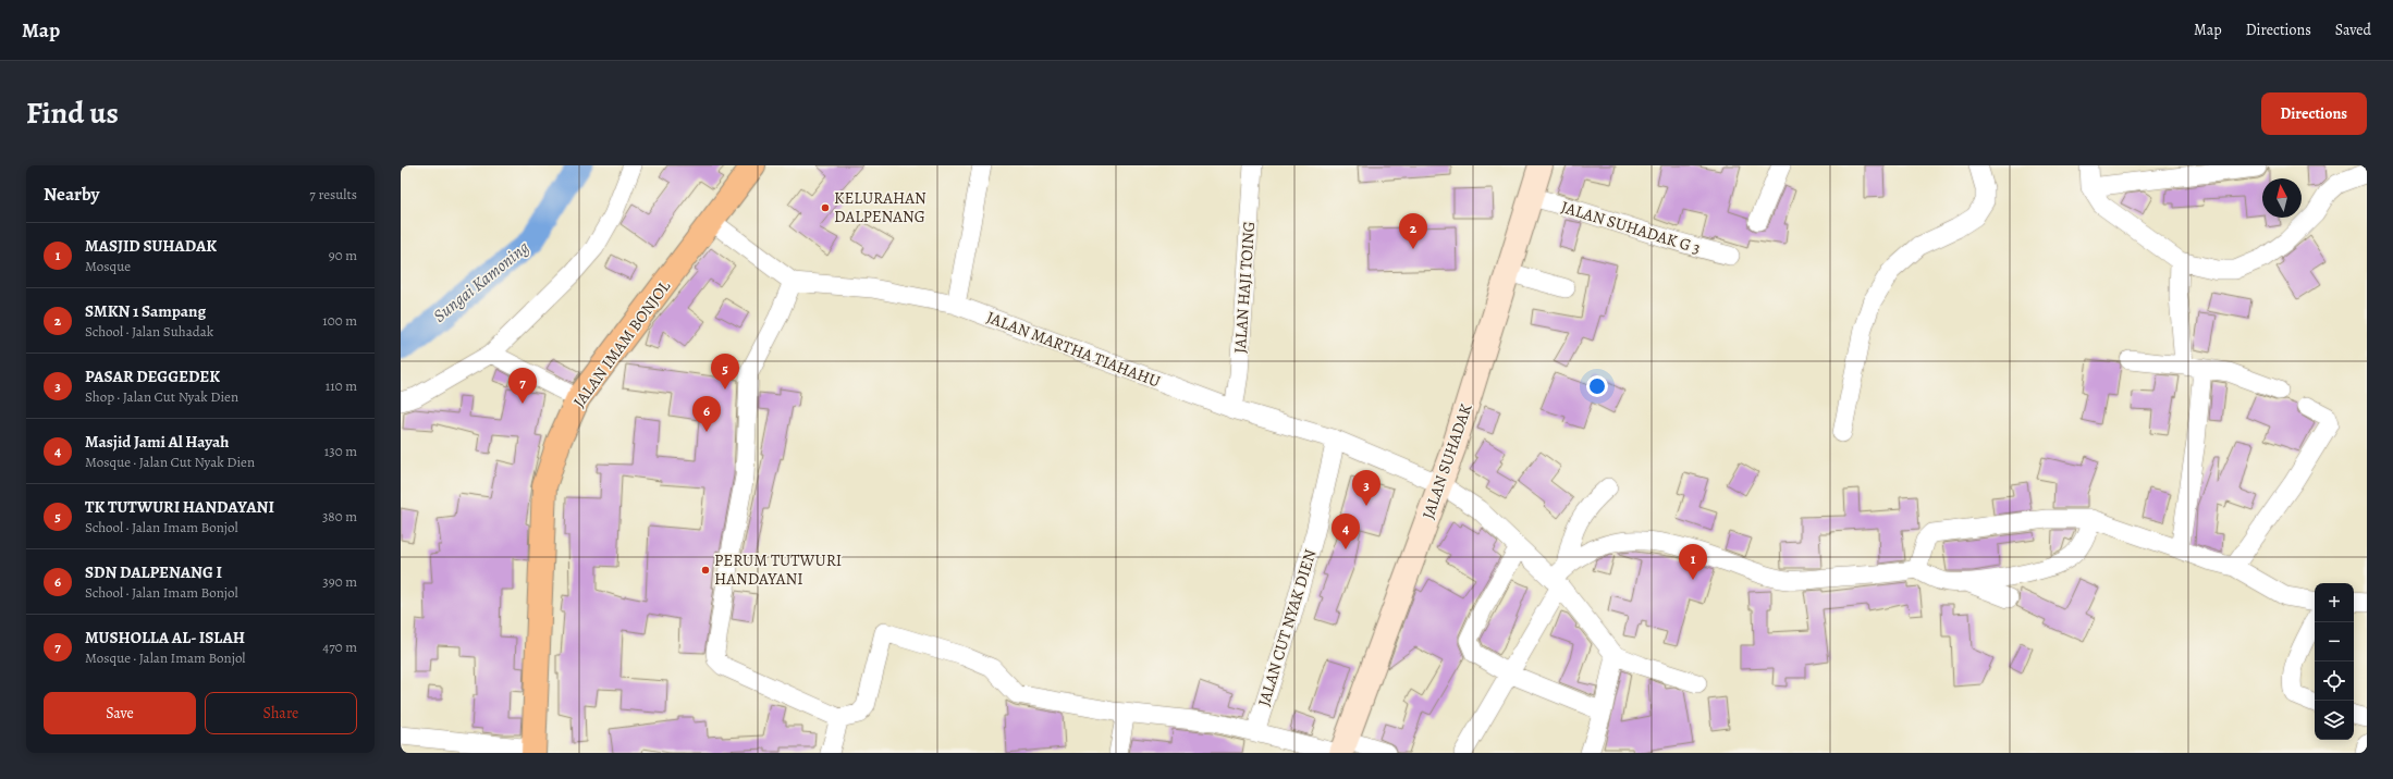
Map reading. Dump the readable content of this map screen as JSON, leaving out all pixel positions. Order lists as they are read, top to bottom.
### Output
{
  "streets": {
    "main road": ["JALAN IMAM BONJOL"],
    "street": [
      "JALAN SUHADAK G 3",
      "JALAN HAJI TOING",
      "JALAN MARTHA TIAHAHU",
      "JALAN SUHADAK",
      "JALAN CUT NYAK DIEN"
    ]
  },
  "crossings": [
    ["JALAN SUHADAK G 3", "JALAN SUHADAK"],
    ["JALAN HAJI TOING", "JALAN MARTHA TIAHAHU"],
    ["JALAN MARTHA TIAHAHU", "JALAN SUHADAK"],
    ["JALAN MARTHA TIAHAHU", "JALAN CUT NYAK DIEN"]
  ],
  "water": ["Sungai Kamoning"],
  "places": ["KELURAHAN DALPENANG", "PERUM TUTWURI HANDAYANI"],
  "north": "top",
  "page": {
    "header": "Map",
    "nav": ["Map", "Directions", "Saved"],
    "title": "Find us",
    "buttons": [
      "Directions",
      ["Save", "Share"]
    ],
    "heading": ["Nearby", "7 results"],
    "pins": [
      "2",
      "5",
      "7",
      "6",
      "3",
      "4",
      "1"
    ],
    "list": [
      {
        "mark": "1",
        "name": "MASJID SUHADAK",
        "note": "Mosque",
        "value": "90 m"
      },
      {
        "mark": "2",
        "name": "SMKN 1 Sampang",
        "note": "School · Jalan Suhadak",
        "value": "100 m"
      },
      {
        "mark": "3",
        "name": "PASAR DEGGEDEK",
        "note": "Shop · Jalan Cut Nyak Dien",
        "value": "110 m"
      },
      {
        "mark": "4",
        "name": "Masjid Jami Al Hayah",
        "note": "Mosque · Jalan Cut Nyak Dien",
        "value": "130 m"
      },
      {
        "mark": "5",
        "name": "TK TUTWURI HANDAYANI",
        "note": "School · Jalan Imam Bonjol",
        "value": "380 m"
      },
      {
        "mark": "6",
        "name": "SDN DALPENANG I",
        "note": "School · Jalan Imam Bonjol",
        "value": "390 m"
      },
      {
        "mark": "7",
        "name": "MUSHOLLA AL- ISLAH",
        "note": "Mosque · Jalan Imam Bonjol",
        "value": "470 m"
      }
    ],
    "map_buttons": ["+", "−"]
  }
}
